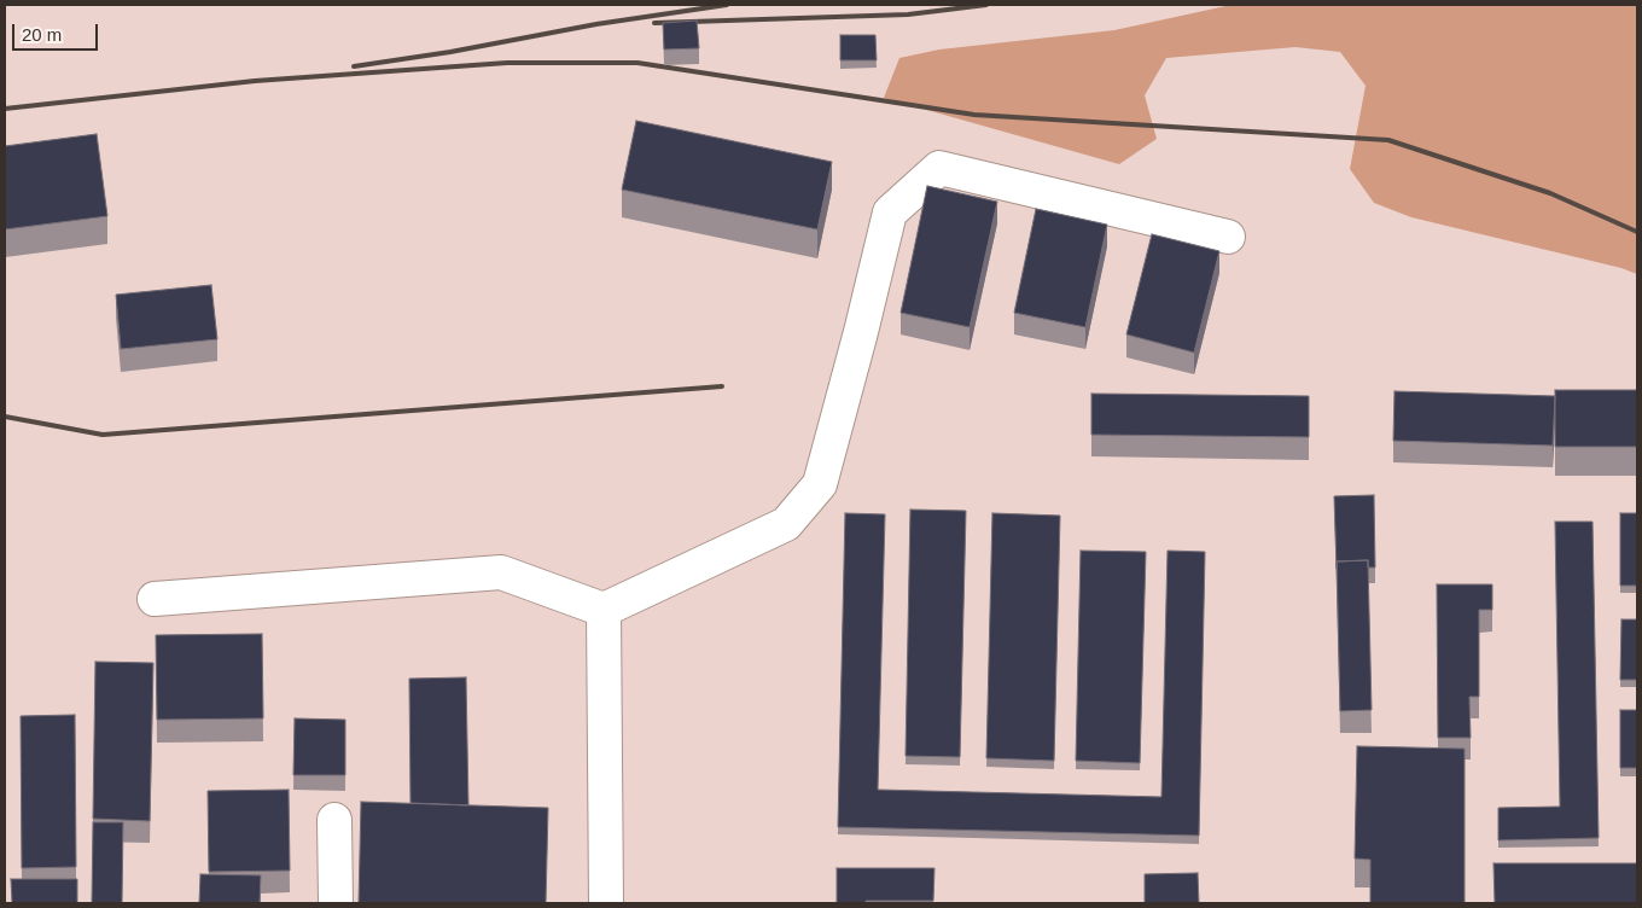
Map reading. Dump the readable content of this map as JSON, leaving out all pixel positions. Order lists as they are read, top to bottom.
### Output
{
  "scale_bar": "20 m"
}
